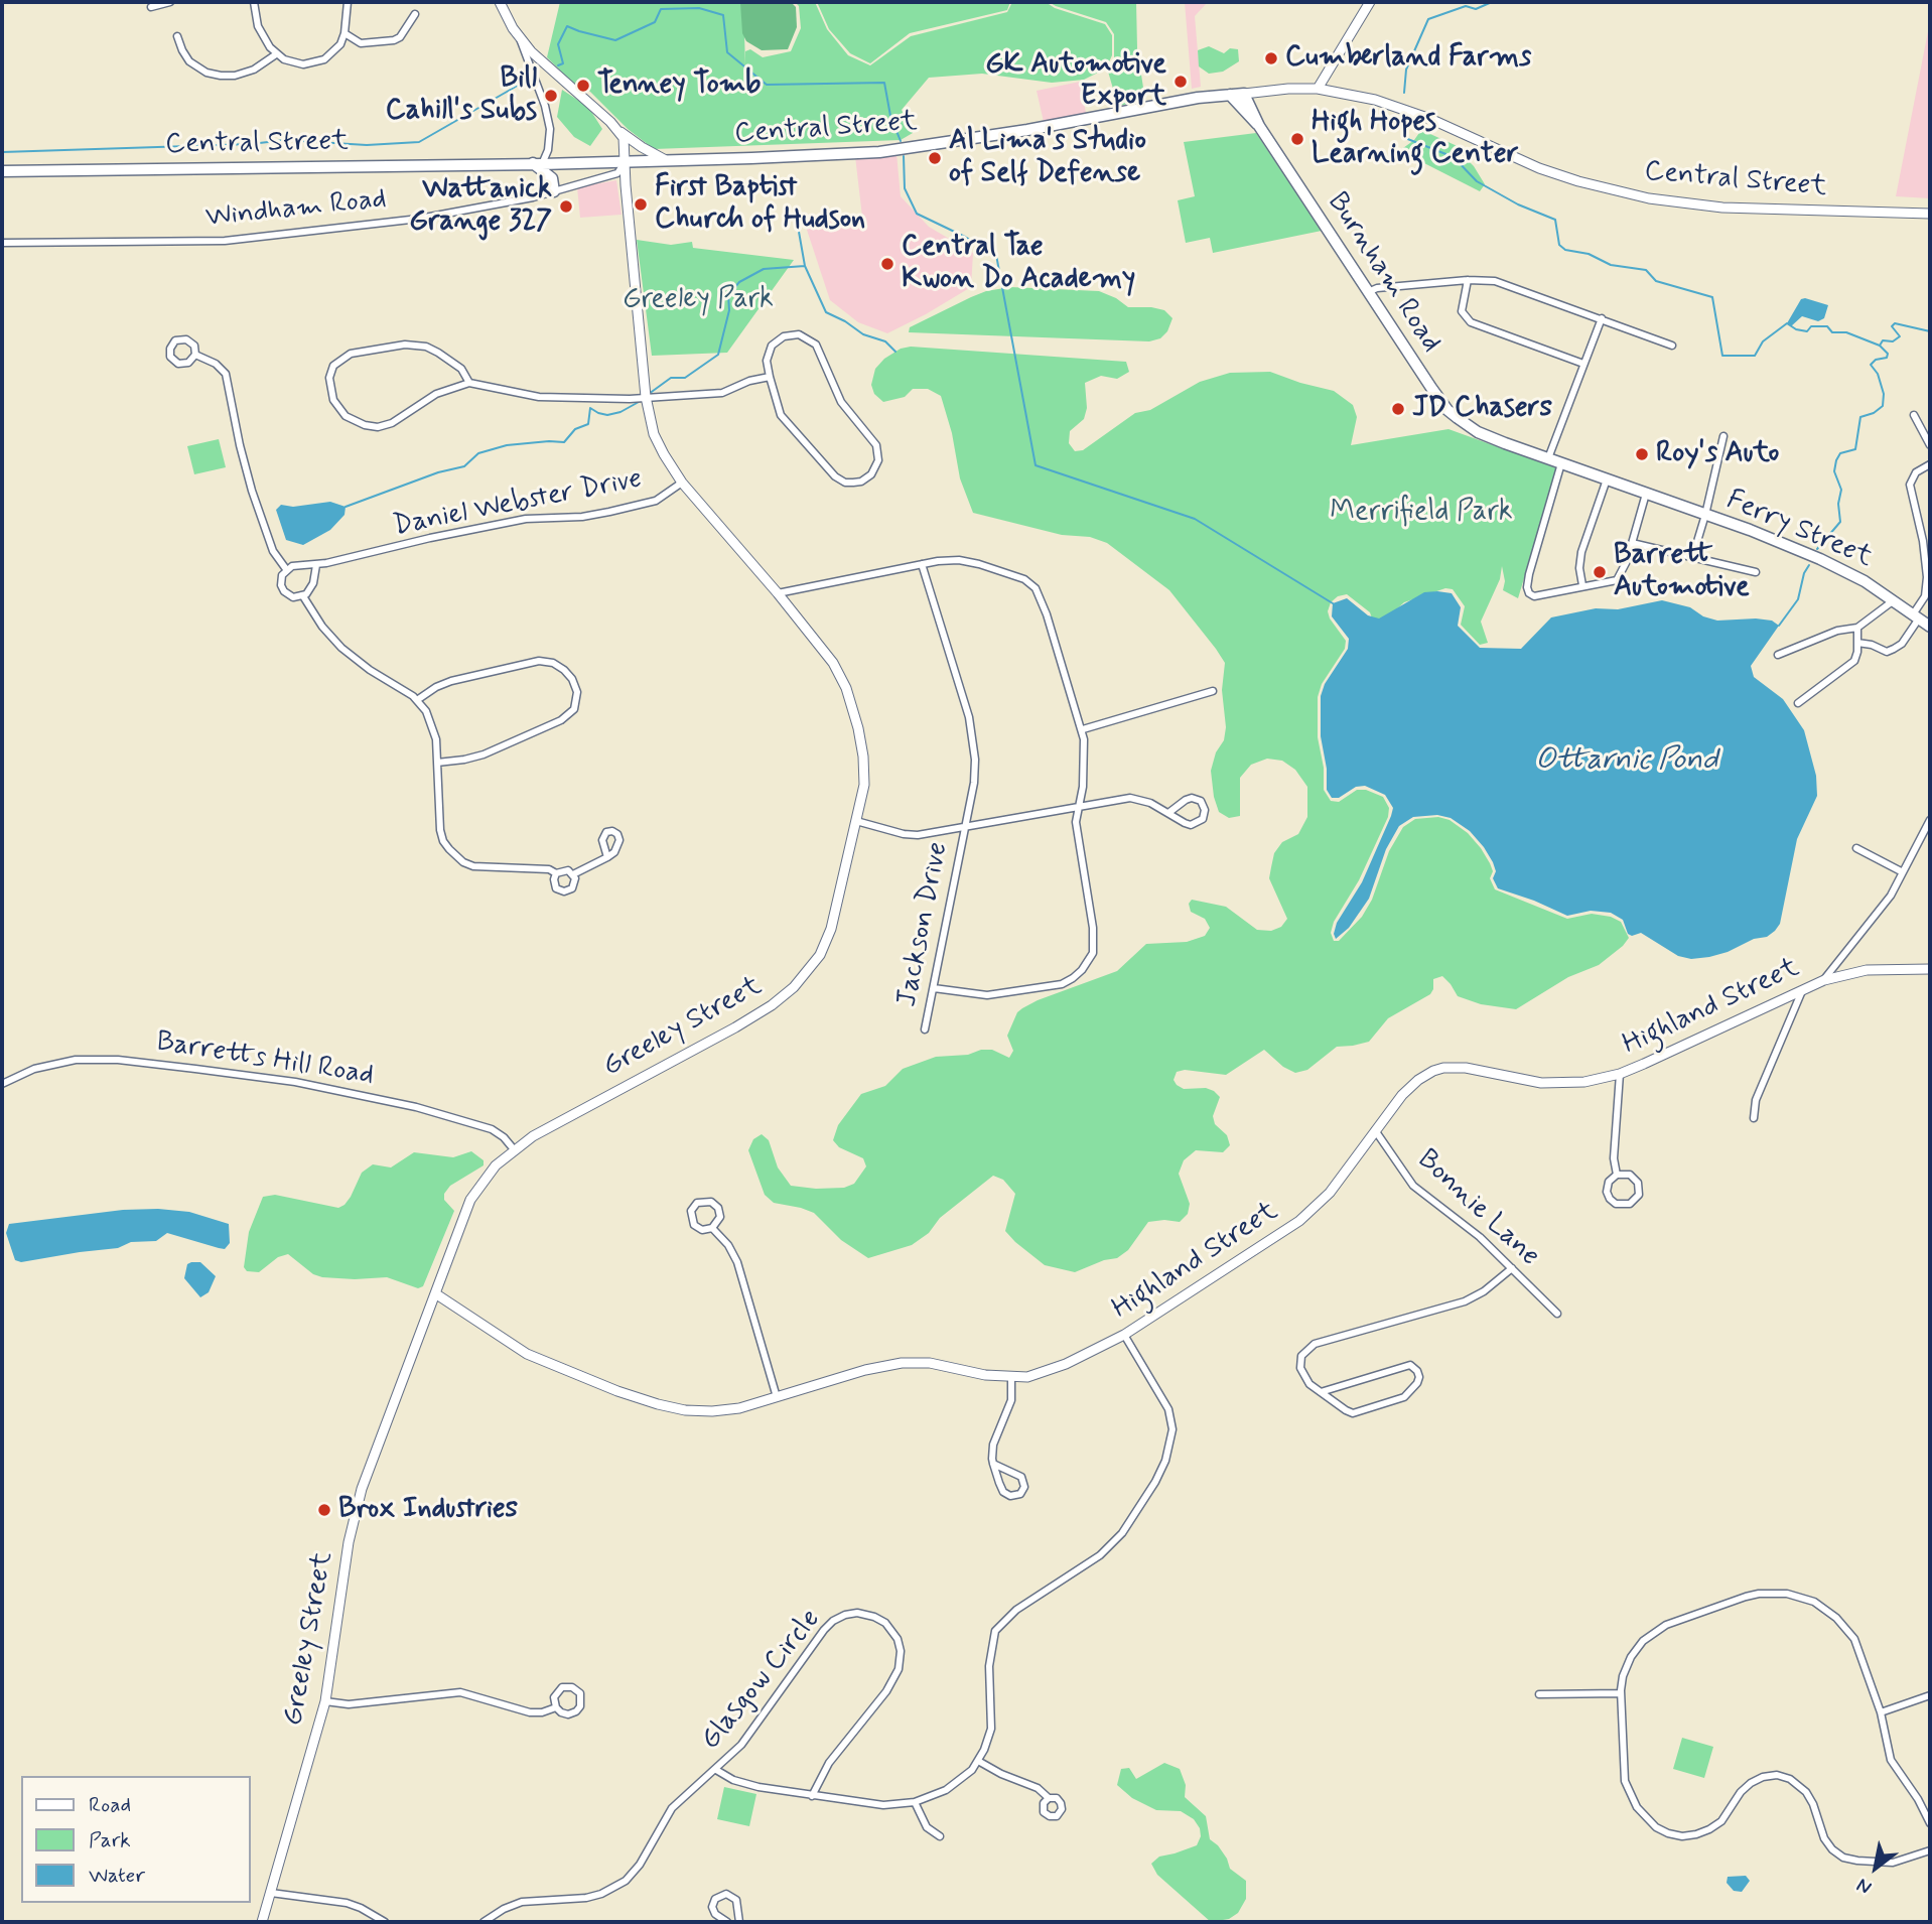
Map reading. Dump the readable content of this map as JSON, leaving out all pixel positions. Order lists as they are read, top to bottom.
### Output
{
  "streets": {
    "main road": ["Central Street", "Burnham Road", "Ferry Street"],
    "street": [
      "Windham Road",
      "Daniel Webster Drive",
      "Jackson Drive",
      "Highland Street",
      "Greeley Street",
      "Barretts Hill Road",
      "Bonnie Lane",
      "Glasgow Circle"
    ]
  },
  "crossings": [
    ["Central Street", "Windham Road"],
    ["Central Street", "Burnham Road"],
    ["Central Street", "Greeley Street"],
    ["Windham Road", "Greeley Street"],
    ["Burnham Road", "Ferry Street"],
    ["Daniel Webster Drive", "Greeley Street"],
    ["Highland Street", "Greeley Street"],
    ["Highland Street", "Bonnie Lane"],
    ["Greeley Street", "Barretts Hill Road"]
  ],
  "water": ["Ottarnic Pond"],
  "parks": ["Greeley Park", "Merrifield Park"],
  "places": [
    "Cumberland Farms",
    "GK Automotive Export",
    "Tenney Tomb",
    "Bill Cahill's Subs",
    "High Hopes Learning Center",
    "Al Lima's Studio of Self Defense",
    "First Baptist Church of Hudson",
    "Wattanick Grange 327",
    "Central Tae Kwon Do Academy",
    "JD Chasers",
    "Roy's Auto",
    "Barrett Automotive",
    "Brox Industries"
  ],
  "legend": ["Road", "Park", "Water"],
  "north": "bottom left"
}
